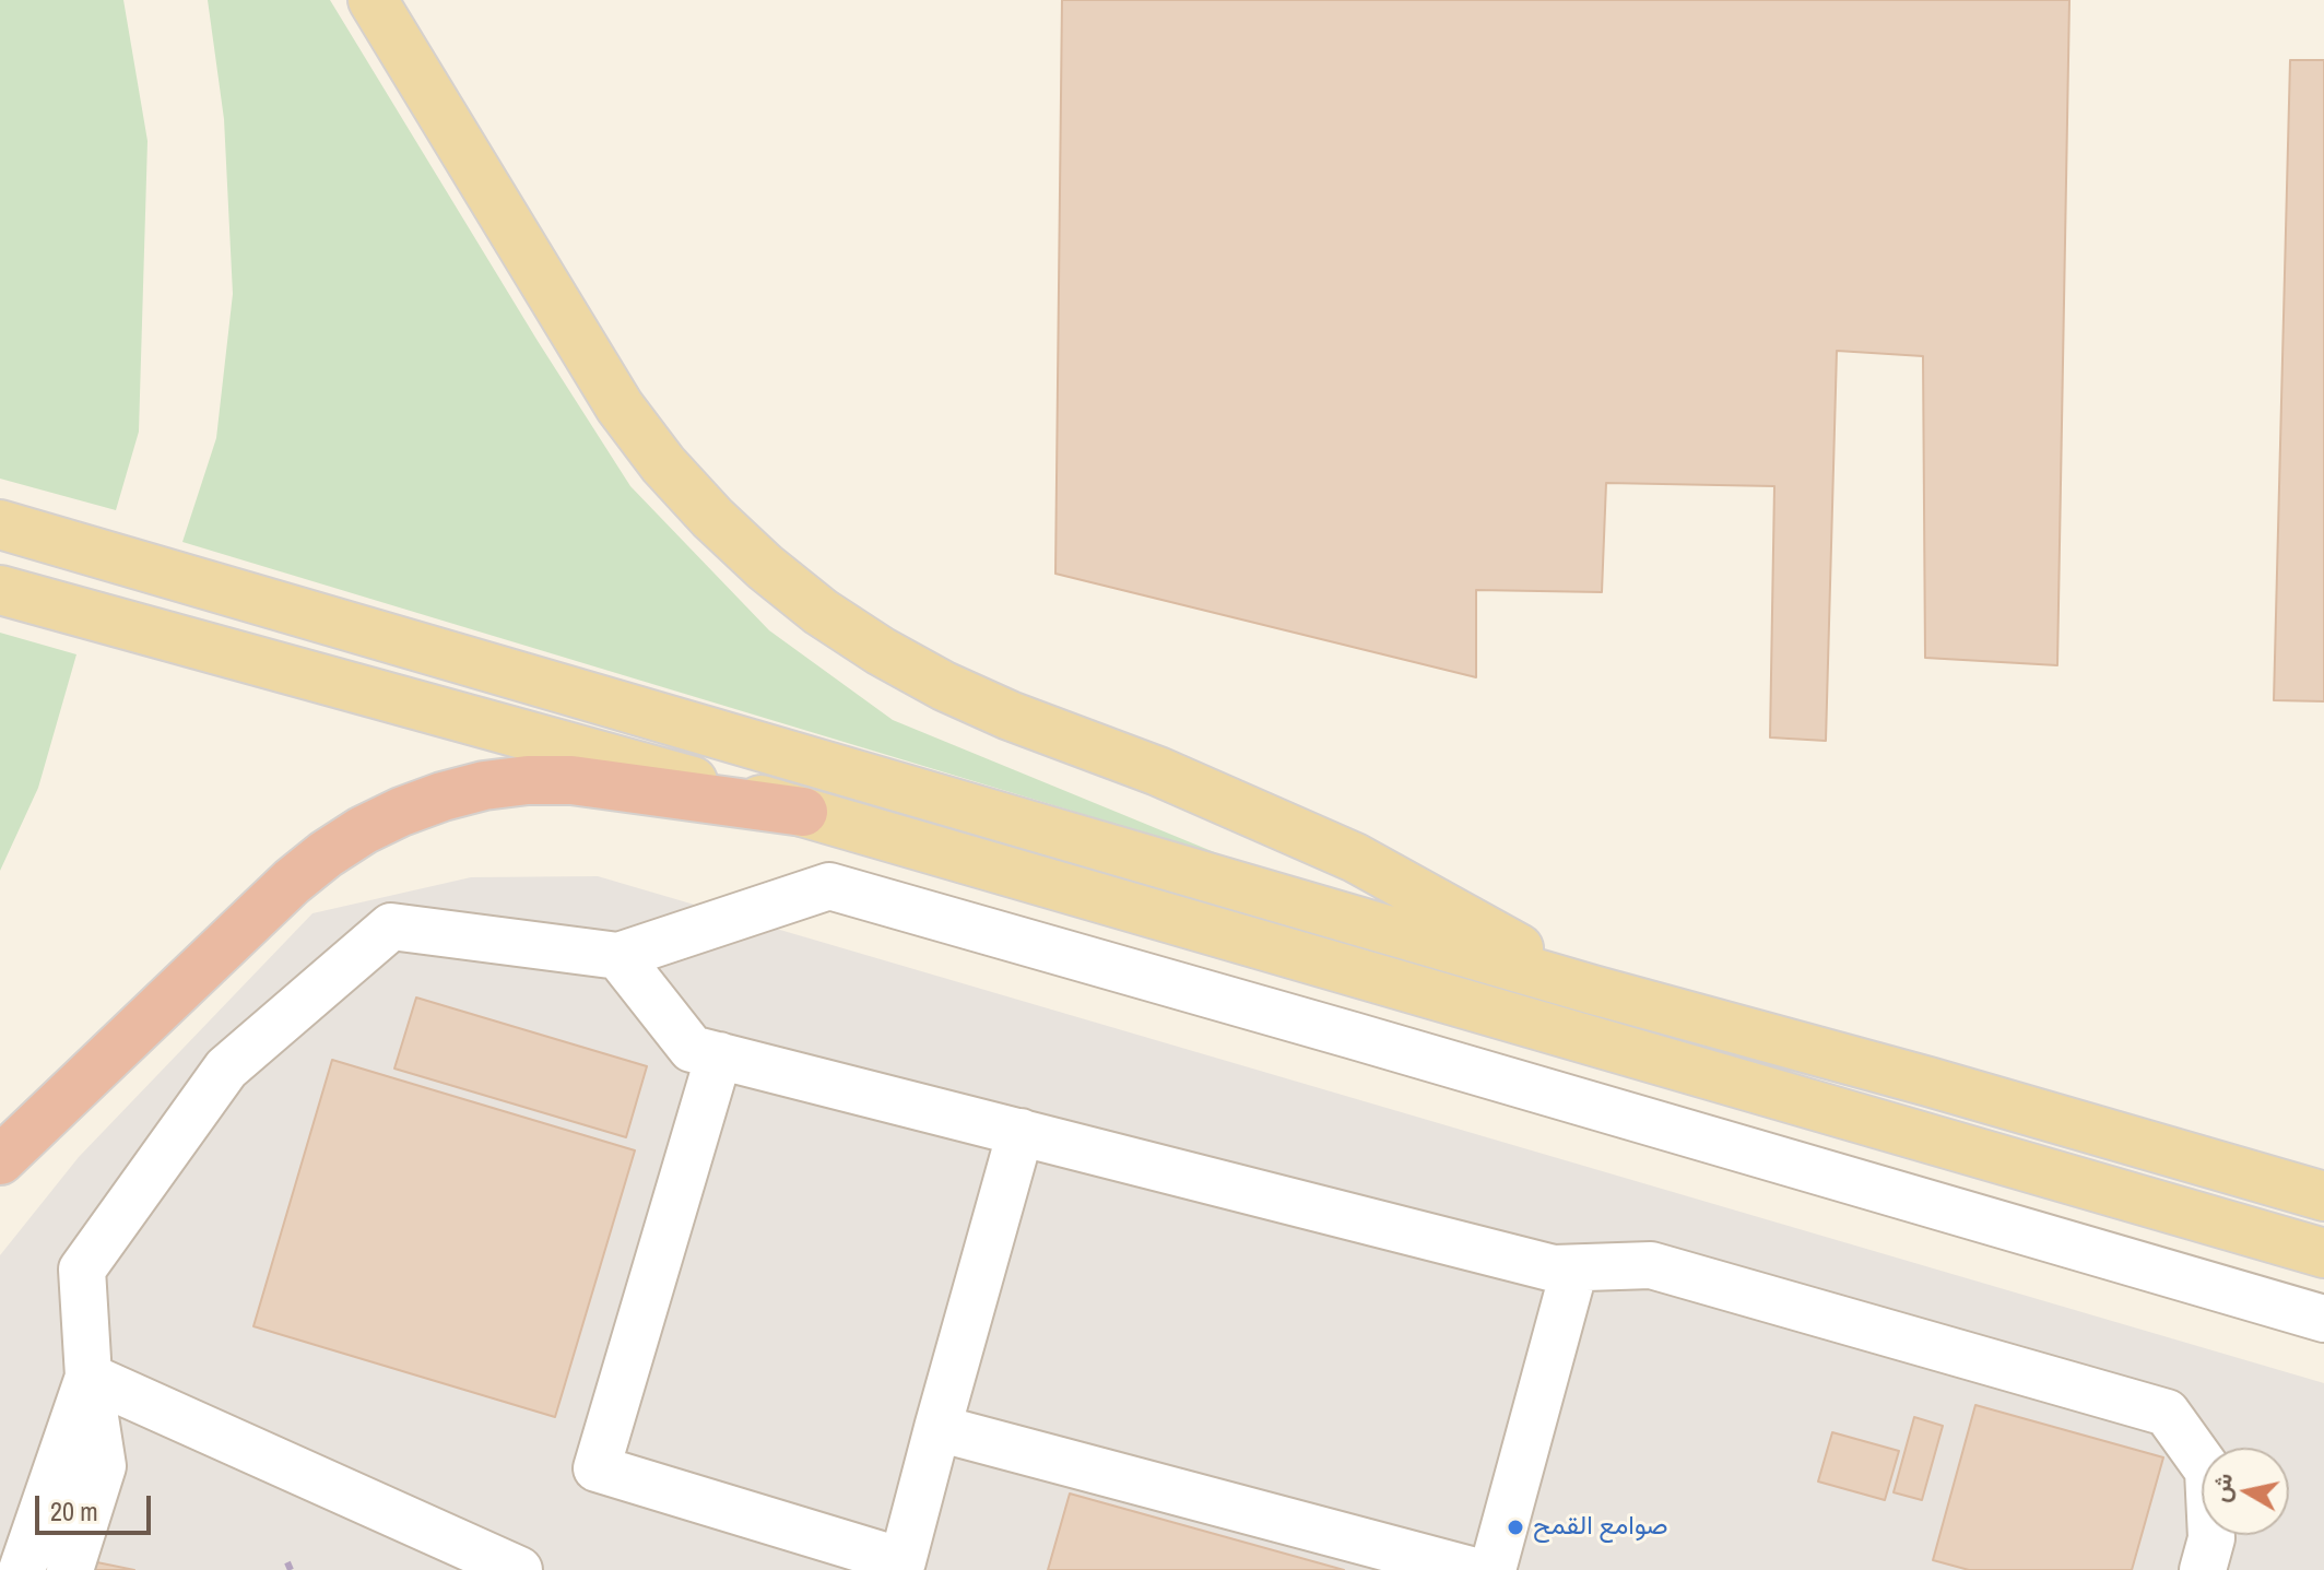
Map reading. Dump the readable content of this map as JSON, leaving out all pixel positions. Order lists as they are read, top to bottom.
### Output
{
  "places": ["صوامع القمح"],
  "scale_bar": "20 m",
  "north": "left"
}
